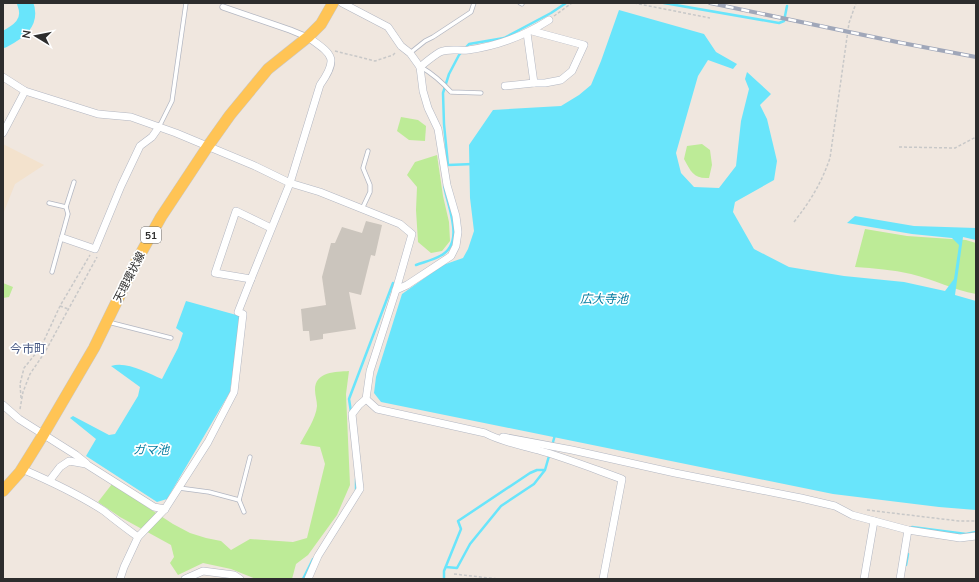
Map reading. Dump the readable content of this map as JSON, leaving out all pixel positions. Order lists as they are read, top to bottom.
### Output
{
  "streets": {
    "main road": ["51", "天理環状線"]
  },
  "districts": ["今市町"],
  "water": ["広大寺池", "ガマ池"],
  "north": "left"
}
